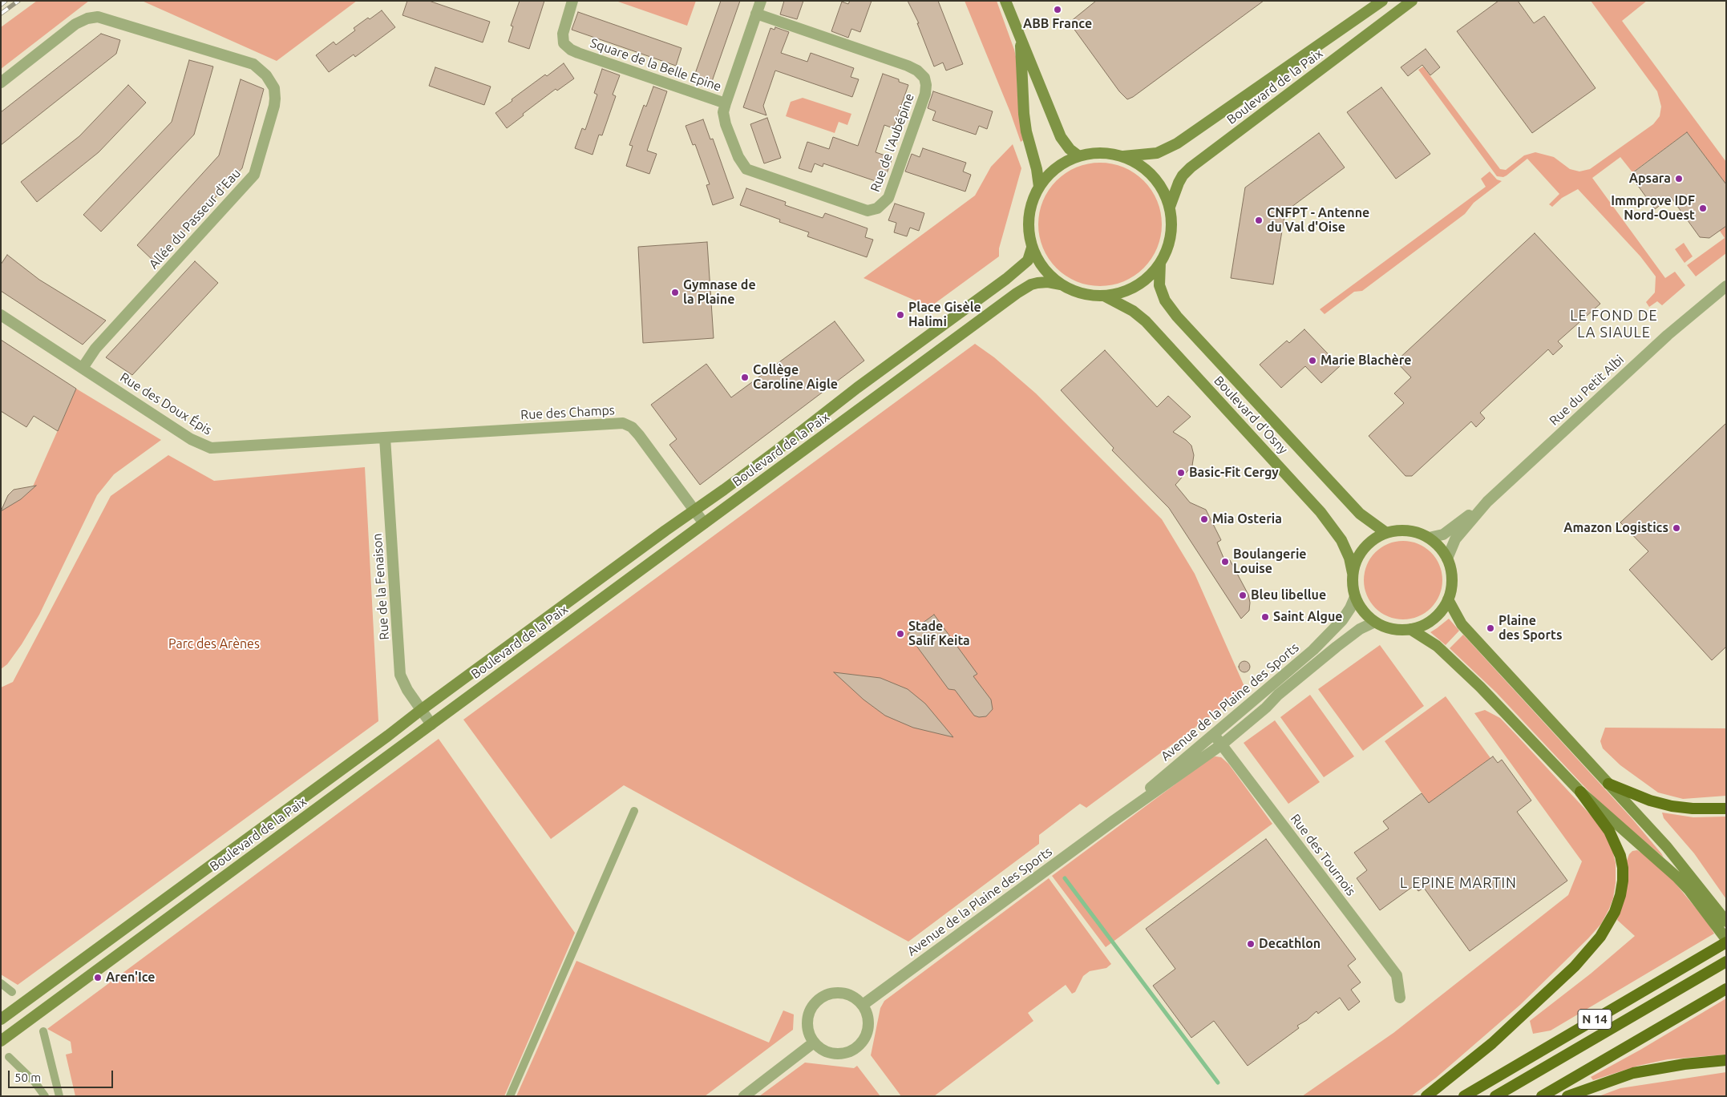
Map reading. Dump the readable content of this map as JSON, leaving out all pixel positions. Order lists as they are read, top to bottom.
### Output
{
  "streets": {
    "highway": ["N 14"],
    "main road": ["Boulevard de la Paix", "Boulevard d'Osny"],
    "street": [
      "Square de la Belle Epine",
      "Rue de l'Aubépine",
      "Allée du Passeur d'Eau",
      "Rue du Petit Albi",
      "Rue des Doux Épis",
      "Rue des Champs",
      "Rue de la Fenaison",
      "Avenue de la Plaine des Sports",
      "Rue des Tournois"
    ]
  },
  "crossings": [
    ["Square de la Belle Epine", "Rue de l'Aubépine"],
    ["Boulevard de la Paix", "Rue des Champs"],
    ["Boulevard de la Paix", "Boulevard d'Osny"],
    ["Boulevard de la Paix", "Rue de la Fenaison"],
    ["Allée du Passeur d'Eau", "Rue des Doux Épis"],
    ["Rue du Petit Albi", "Boulevard d'Osny"],
    ["Rue du Petit Albi", "Avenue de la Plaine des Sports"],
    ["Rue des Doux Épis", "Rue des Champs"],
    ["Rue des Doux Épis", "Rue de la Fenaison"],
    ["Rue des Champs", "Rue de la Fenaison"],
    ["Boulevard d'Osny", "Avenue de la Plaine des Sports"],
    ["Avenue de la Plaine des Sports", "Rue des Tournois"]
  ],
  "districts": ["LE FOND DE LA SIAULE", "L EPINE MARTIN"],
  "parks": ["Parc des Arènes"],
  "places": [
    "ABB France",
    "Apsara",
    "Immprove IDF Nord-Ouest",
    "CNFPT - Antenne du Val d'Oise",
    "Gymnase de la Plaine",
    "Place Gisèle Halimi",
    "Marie Blachère",
    "Collège Caroline Aigle",
    "Basic-Fit Cergy",
    "Mia Osteria",
    "Amazon Logistics",
    "Boulangerie Louise",
    "Bleu libellue",
    "Saint Algue",
    "Plaine des Sports",
    "Stade Salif Keita",
    "Decathlon",
    "Aren'Ice"
  ],
  "scale_bar": "50 m"
}
